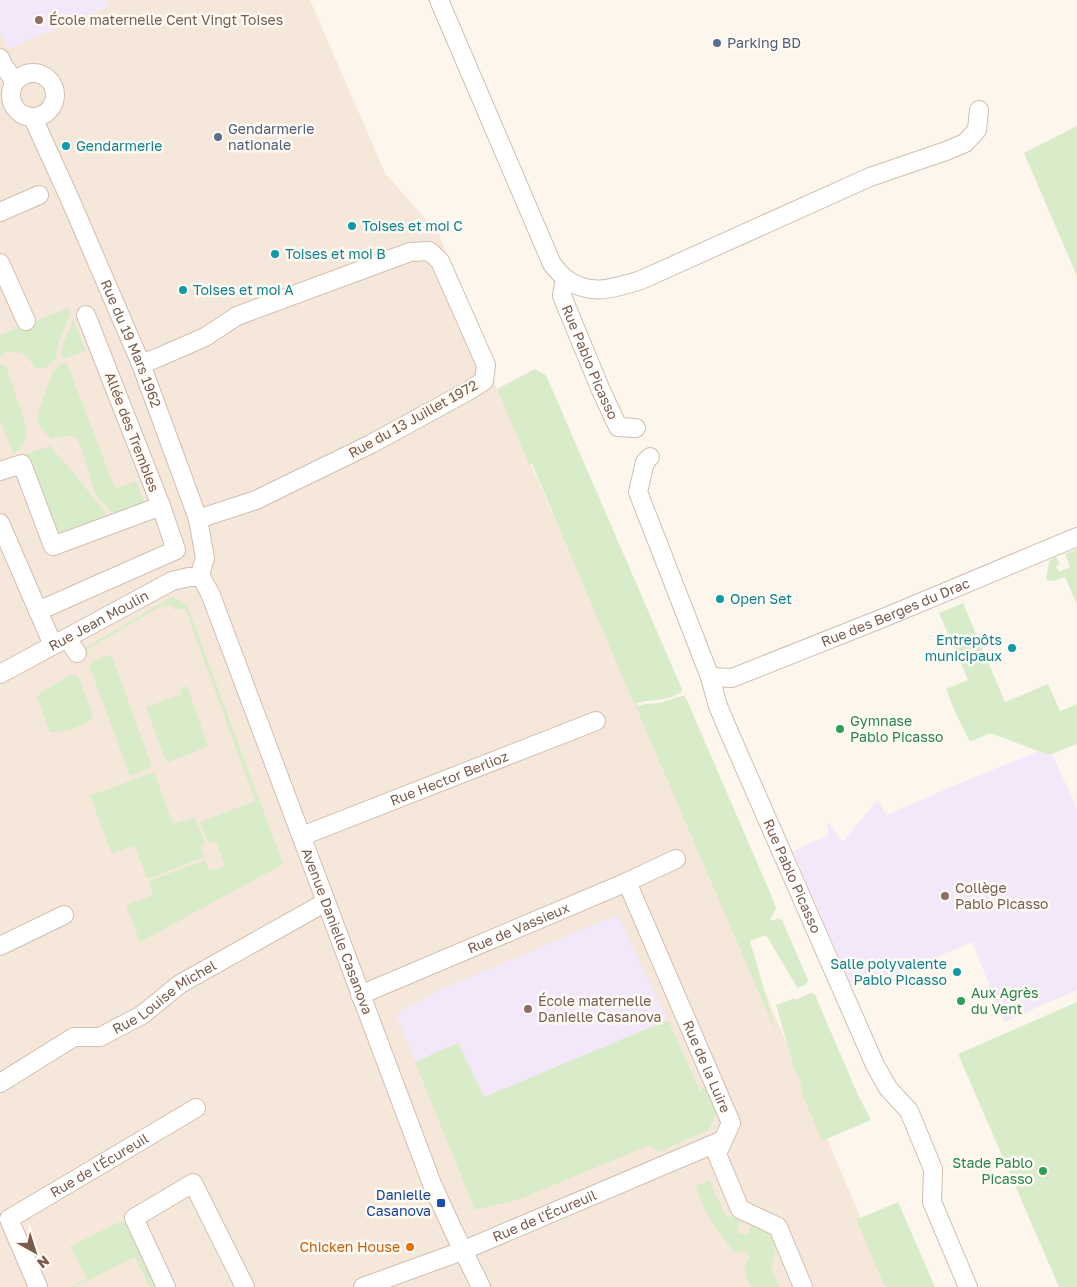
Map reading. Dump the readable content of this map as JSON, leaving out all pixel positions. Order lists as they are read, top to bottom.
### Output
{
  "streets": {
    "street": [
      "Rue du 19 Mars 1962",
      "Rue Pablo Picasso",
      "Rue du 13 Juillet 1972",
      "Allée des Trembles",
      "Rue des Berges du Drac",
      "Rue Jean Moulin",
      "Rue Hector Berlioz",
      "Rue de Vassieux",
      "Avenue Danielle Casanova",
      "Rue Louise Michel",
      "Rue de la Luire",
      "Rue de l'Écureuil"
    ]
  },
  "crossings": [
    ["Rue du 19 Mars 1962", "Rue du 13 Juillet 1972"],
    ["Rue du 19 Mars 1962", "Rue Jean Moulin"],
    ["Rue du 19 Mars 1962", "Avenue Danielle Casanova"],
    ["Rue Pablo Picasso", "Rue des Berges du Drac"],
    ["Rue Jean Moulin", "Avenue Danielle Casanova"],
    ["Rue Hector Berlioz", "Avenue Danielle Casanova"],
    ["Rue de Vassieux", "Avenue Danielle Casanova"],
    ["Rue de Vassieux", "Rue de la Luire"],
    ["Avenue Danielle Casanova", "Rue Louise Michel"],
    ["Avenue Danielle Casanova", "Rue de l'Écureuil"],
    ["Rue de la Luire", "Rue de l'Écureuil"]
  ],
  "places": {
    "other": [
      "École maternelle Cent Vingt Toises",
      "Parking BD",
      "Gendarmerie nationale",
      "Gendarmerie",
      "Toises et moi C",
      "Toises et moi B",
      "Toises et moi A",
      "Open Set",
      "Entrepôts municipaux",
      "Gymnase Pablo Picasso",
      "Collège Pablo Picasso",
      "Salle polyvalente Pablo Picasso",
      "Aux Agrès du Vent",
      "École maternelle Danielle Casanova",
      "Stade Pablo Picasso",
      "Chicken House"
    ],
    "transit": ["Danielle Casanova"]
  },
  "north": "bottom right"
}
